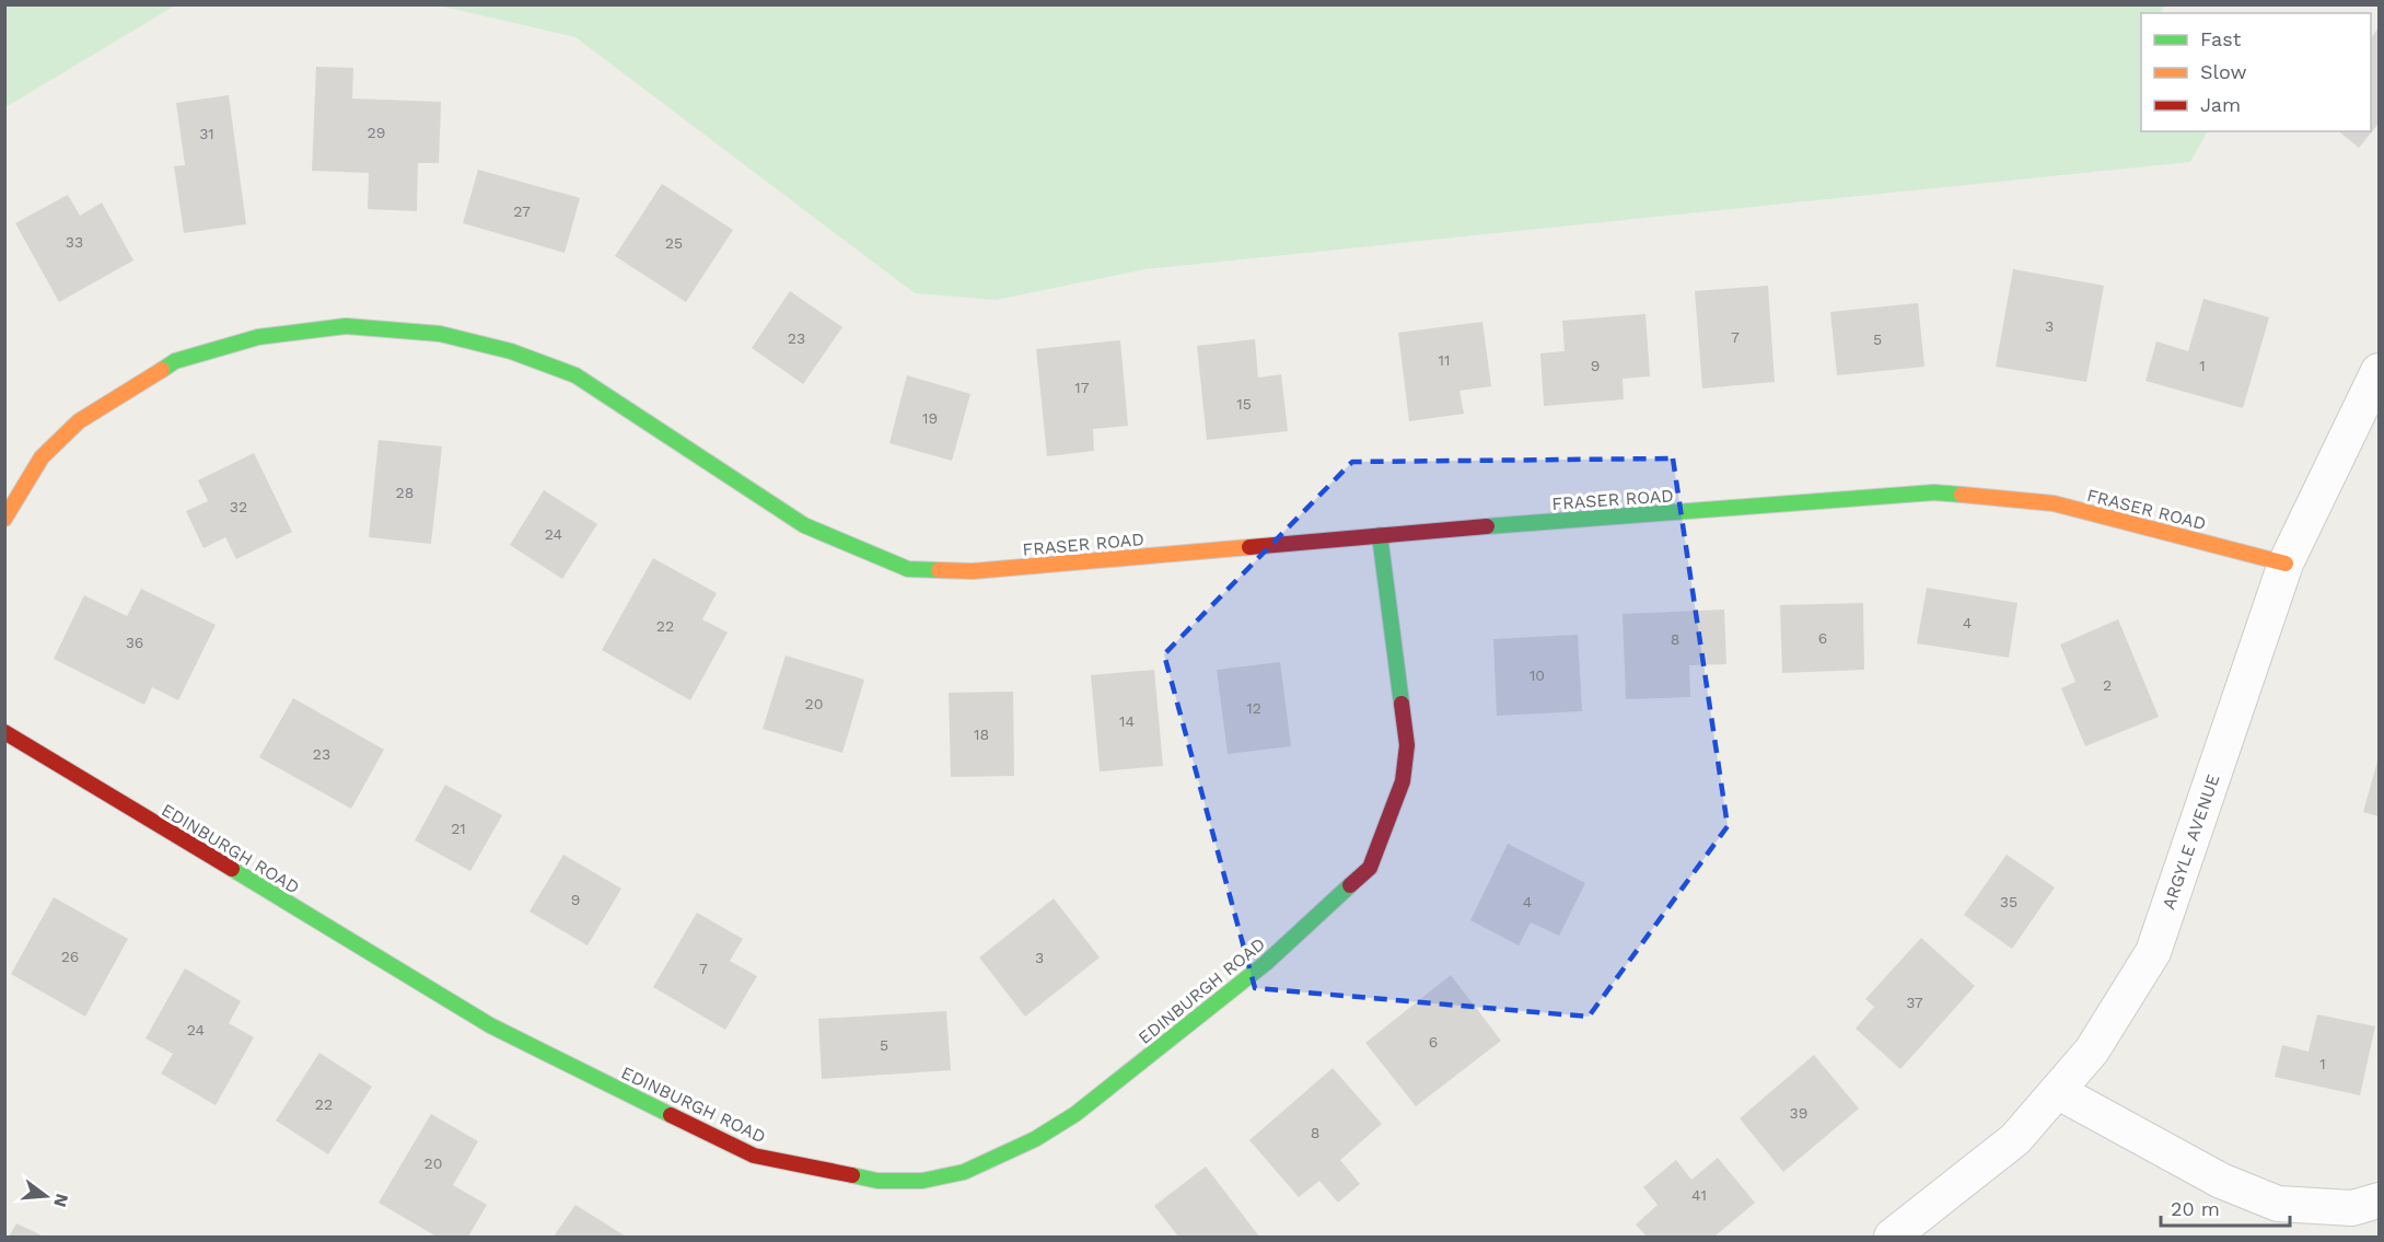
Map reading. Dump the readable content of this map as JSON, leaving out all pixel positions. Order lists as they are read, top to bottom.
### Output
{
  "streets": {
    "street": ["FRASER ROAD", "ARGYLE AVENUE", "EDINBURGH ROAD"]
  },
  "crossings": [
    ["FRASER ROAD", "ARGYLE AVENUE"],
    ["FRASER ROAD", "EDINBURGH ROAD"]
  ],
  "house_numbers": [
    "29",
    "31",
    "27",
    "33",
    "25",
    "3",
    "7",
    "23",
    "5",
    "11",
    "9",
    "1",
    "17",
    "15",
    "19",
    "28",
    "32",
    "24",
    "4",
    "22",
    "6",
    "8",
    "36",
    "10",
    "2",
    "20",
    "12",
    "14",
    "18",
    "23",
    "21",
    "9",
    "4",
    "35",
    "26",
    "3",
    "7",
    "37",
    "24",
    "6",
    "5",
    "1",
    "22",
    "39",
    "8",
    "20",
    "41"
  ],
  "legend": ["Fast", "Slow", "Jam"],
  "scale_bar": "20 m",
  "north": "right"
}
